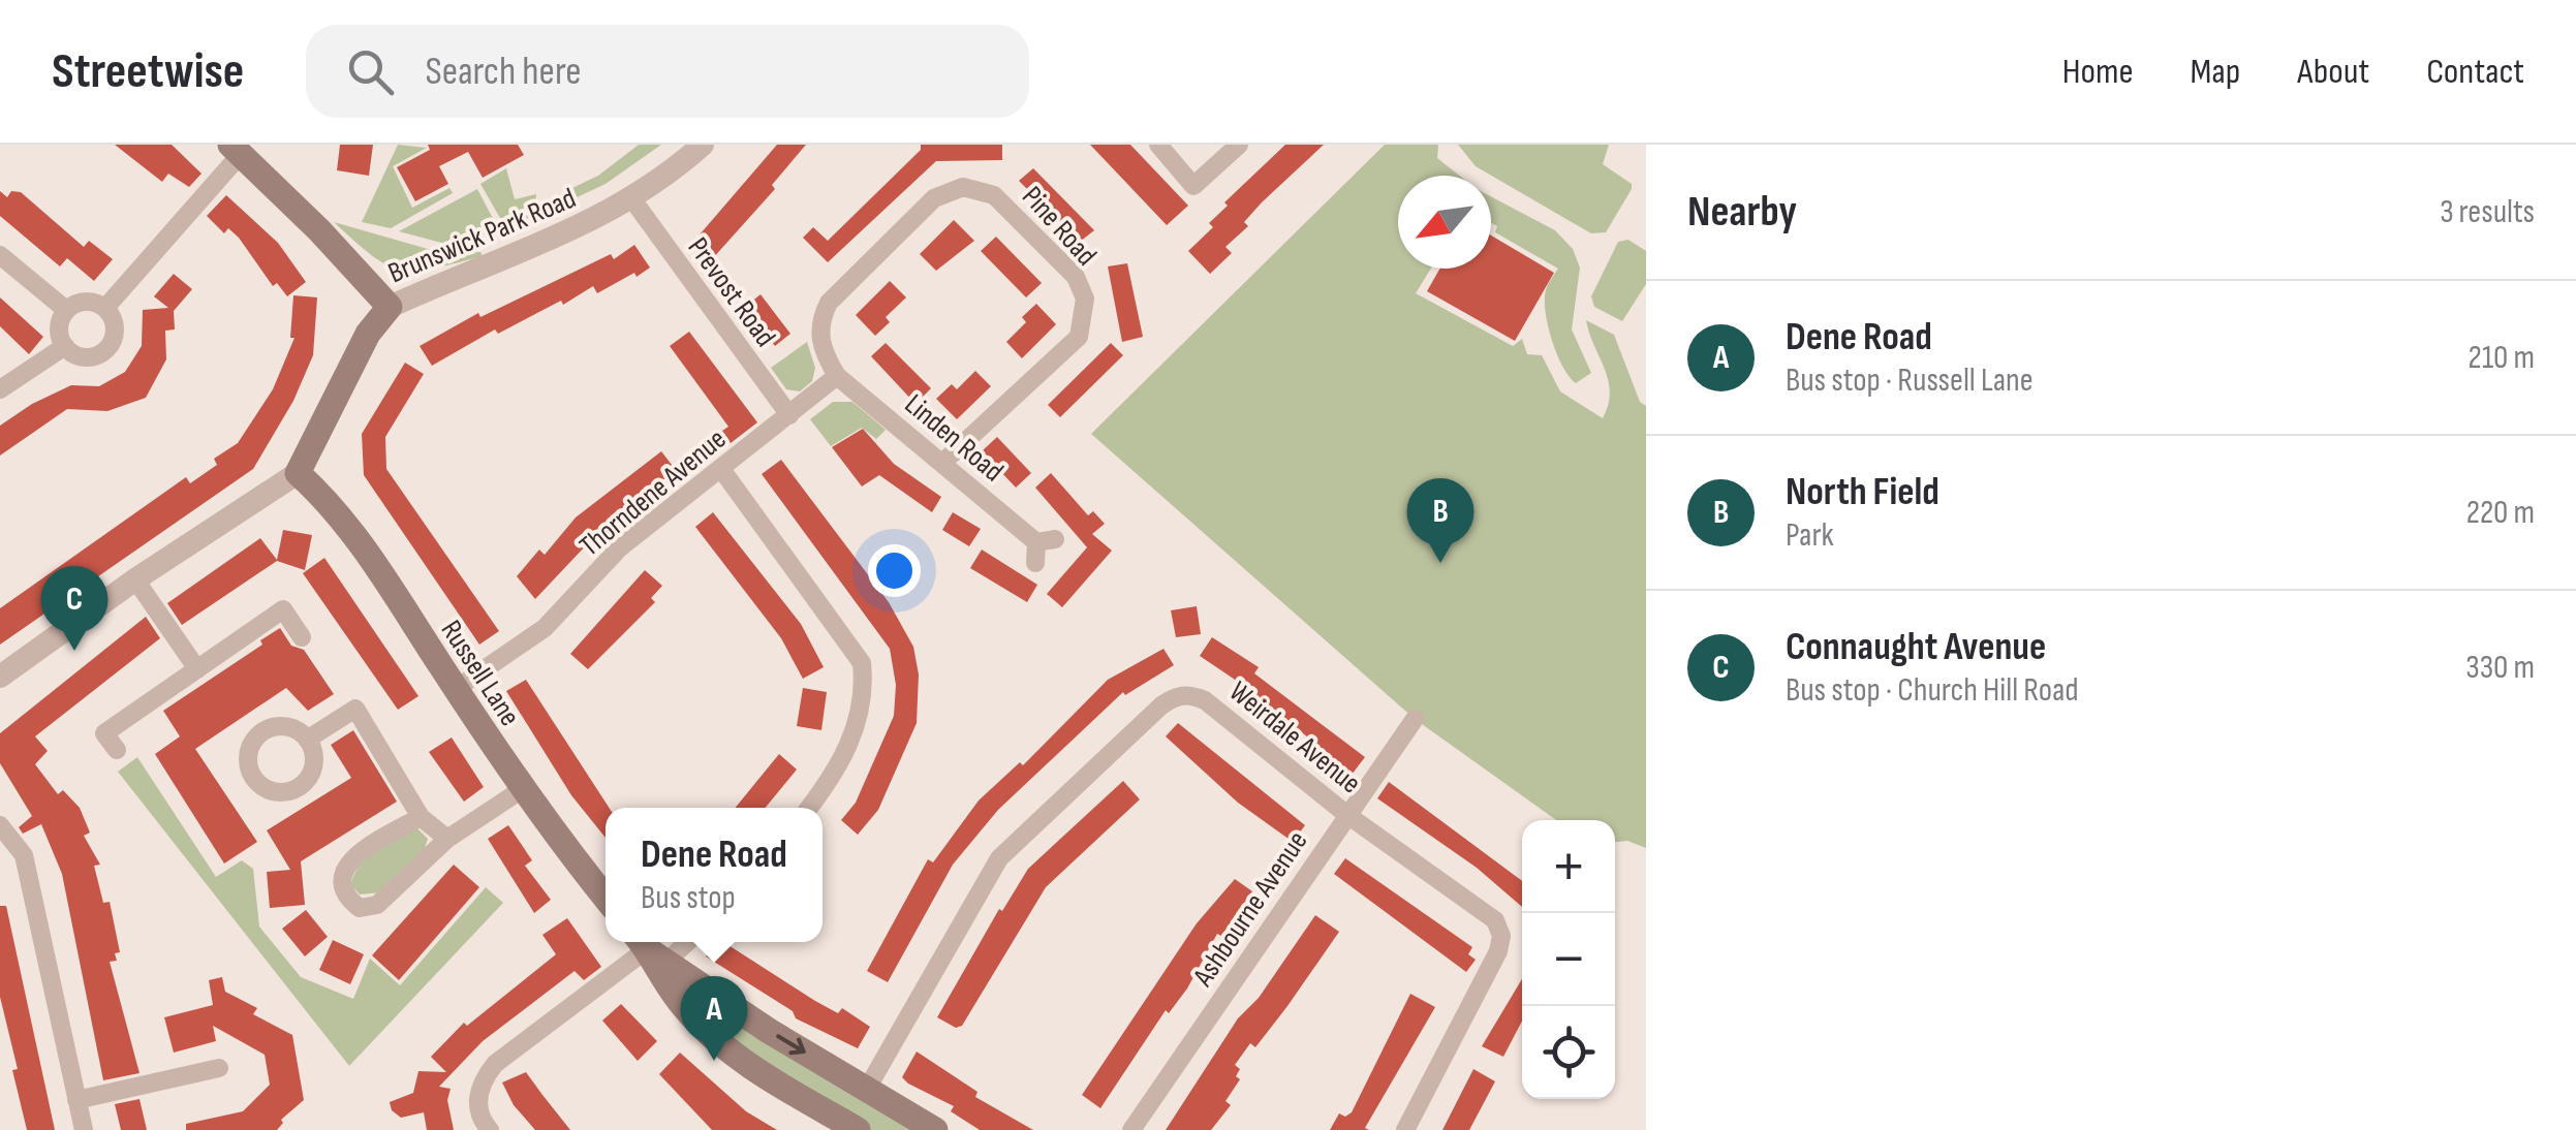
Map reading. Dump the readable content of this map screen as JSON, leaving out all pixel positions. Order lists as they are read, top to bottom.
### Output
{
  "streets": {
    "main road": ["Brunswick Park Road", "Russell Lane"],
    "street": [
      "Pine Road",
      "Prevost Road",
      "Linden Road",
      "Thorndene Avenue",
      "Weirdale Avenue",
      "Ashbourne Avenue"
    ]
  },
  "crossings": [
    ["Pine Road", "Linden Road"],
    ["Pine Road", "Thorndene Avenue"],
    ["Brunswick Park Road", "Prevost Road"],
    ["Brunswick Park Road", "Russell Lane"],
    ["Prevost Road", "Thorndene Avenue"],
    ["Linden Road", "Thorndene Avenue"],
    ["Thorndene Avenue", "Russell Lane"],
    ["Weirdale Avenue", "Ashbourne Avenue"]
  ],
  "north": "bottom left",
  "page": {
    "header": "Streetwise",
    "search": "Search here",
    "nav": [
      "Home",
      "Map",
      "About",
      "Contact"
    ],
    "heading": ["Nearby", "3 results"],
    "list": [
      {
        "mark": "A",
        "name": "Dene Road",
        "note": "Bus stop · Russell Lane",
        "value": "210 m"
      },
      {
        "mark": "B",
        "name": "North Field",
        "note": "Park",
        "value": "220 m"
      },
      {
        "mark": "C",
        "name": "Connaught Avenue",
        "note": "Bus stop · Church Hill Road",
        "value": "330 m"
      }
    ],
    "pins": ["B", "C", "A"],
    "popup": ["Dene Road", "Bus stop"],
    "map_buttons": ["+", "−"]
  }
}
